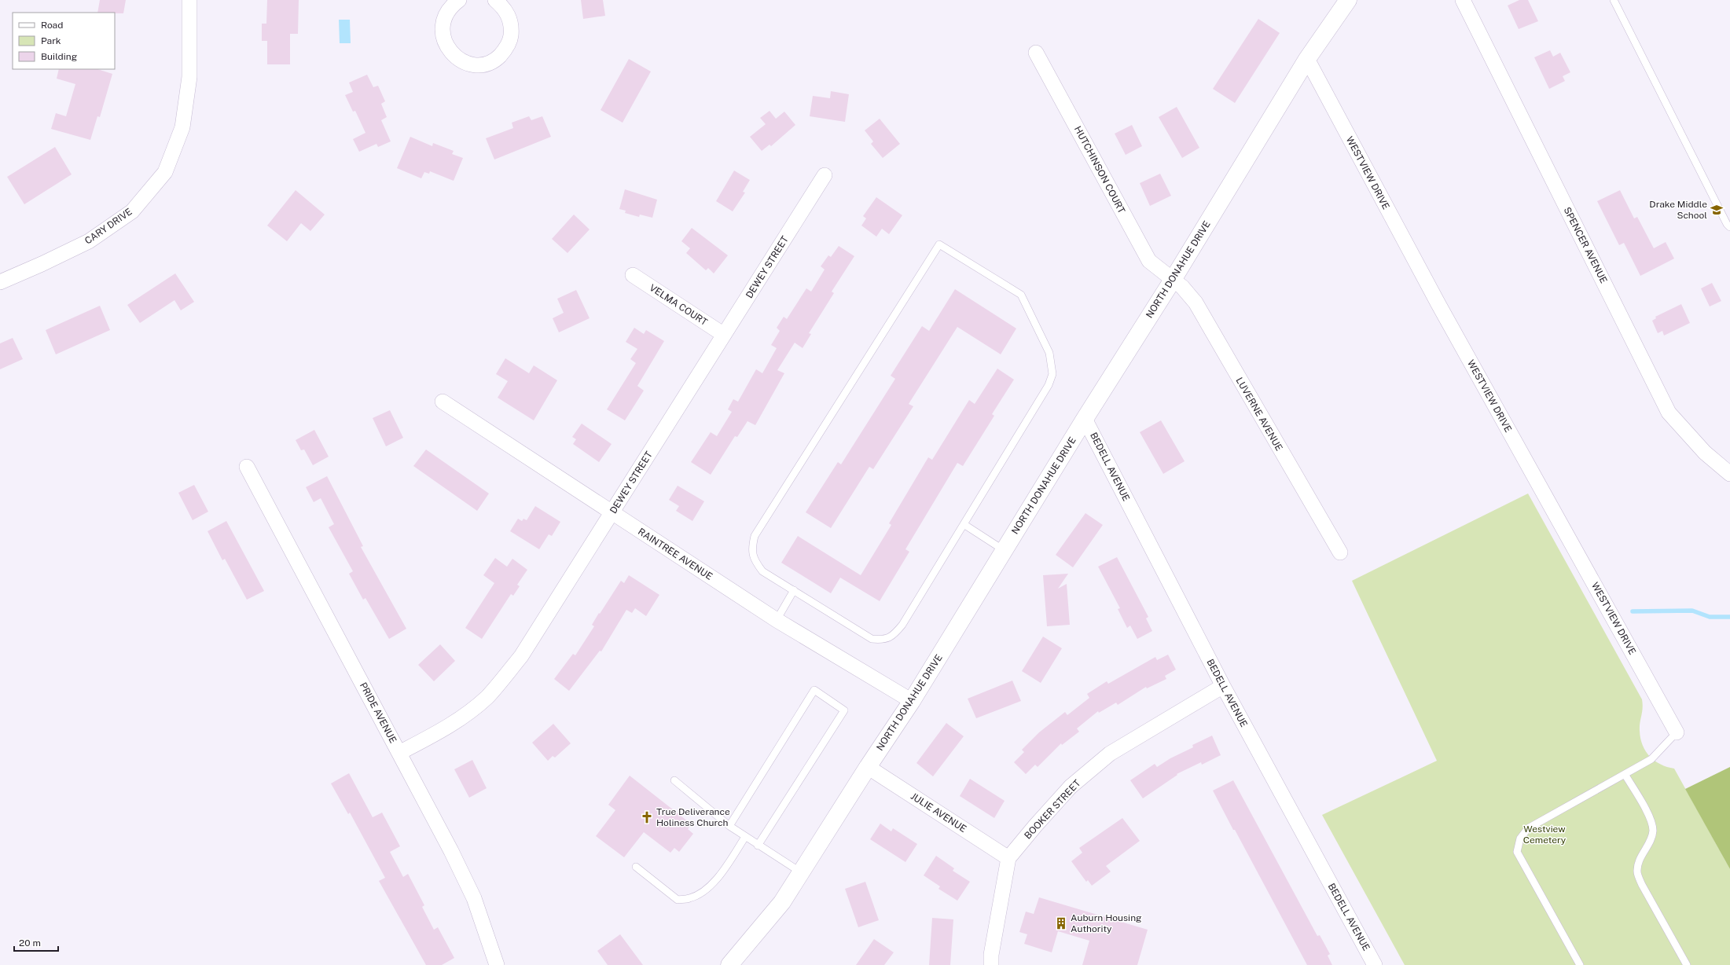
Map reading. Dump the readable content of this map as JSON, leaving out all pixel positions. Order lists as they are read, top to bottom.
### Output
{
  "streets": {
    "street": [
      "HUTCHINSON COURT",
      "WESTVIEW DRIVE",
      "CARY DRIVE",
      "SPENCER AVENUE",
      "DEWEY STREET",
      "NORTH DONAHUE DRIVE",
      "VELMA COURT",
      "LUVERNE AVENUE",
      "BEDELL AVENUE",
      "RAINTREE AVENUE",
      "PRIDE AVENUE",
      "BOOKER STREET",
      "JULIE AVENUE"
    ]
  },
  "crossings": [
    ["HUTCHINSON COURT", "NORTH DONAHUE DRIVE"],
    ["HUTCHINSON COURT", "LUVERNE AVENUE"],
    ["WESTVIEW DRIVE", "NORTH DONAHUE DRIVE"],
    ["DEWEY STREET", "VELMA COURT"],
    ["DEWEY STREET", "RAINTREE AVENUE"],
    ["DEWEY STREET", "PRIDE AVENUE"],
    ["NORTH DONAHUE DRIVE", "LUVERNE AVENUE"],
    ["NORTH DONAHUE DRIVE", "BEDELL AVENUE"],
    ["NORTH DONAHUE DRIVE", "RAINTREE AVENUE"],
    ["NORTH DONAHUE DRIVE", "JULIE AVENUE"],
    ["BEDELL AVENUE", "BOOKER STREET"],
    ["BOOKER STREET", "JULIE AVENUE"]
  ],
  "parks": ["Westview Cemetery"],
  "places": {
    "school or university": ["Drake Middle School"],
    "church": ["True Deliverance Holiness Church"],
    "building": ["Auburn Housing Authority"]
  },
  "legend": ["Road", "Park", "Building"],
  "scale_bar": "20 m"
}
